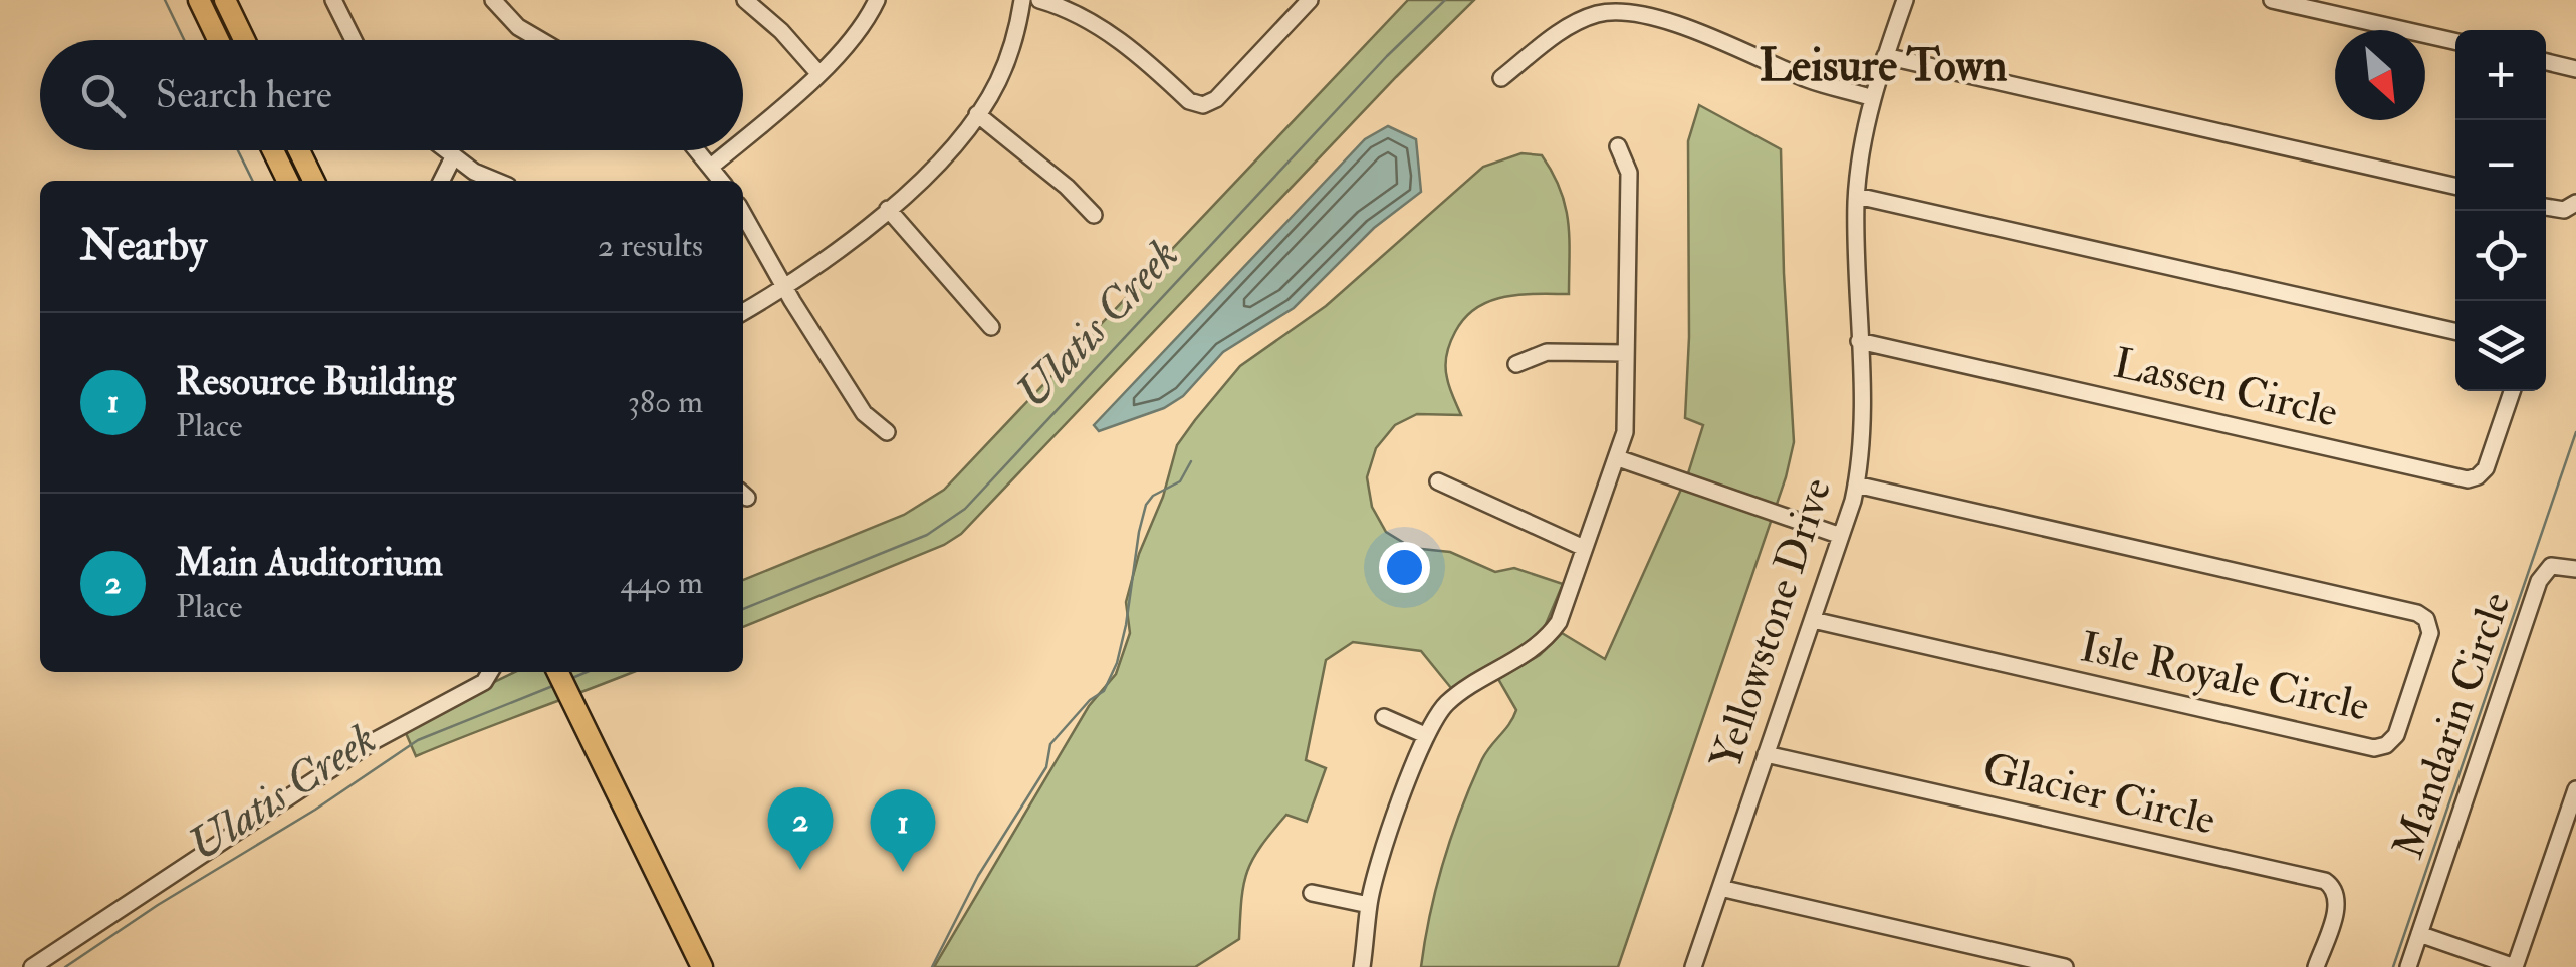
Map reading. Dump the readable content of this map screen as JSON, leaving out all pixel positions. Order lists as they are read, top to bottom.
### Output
{
  "streets": {
    "street": [
      "Lassen Circle",
      "Yellowstone Drive",
      "Isle Royale Circle",
      "Mandarin Circle",
      "Glacier Circle"
    ]
  },
  "crossings": [
    ["Lassen Circle", "Yellowstone Drive"],
    ["Yellowstone Drive", "Isle Royale Circle"],
    ["Yellowstone Drive", "Glacier Circle"]
  ],
  "districts": ["Leisure Town"],
  "water": ["Ulatis Creek"],
  "north": "bottom right",
  "page": {
    "map_buttons": ["+", "−"],
    "search": "Search here",
    "heading": ["Nearby", "2 results"],
    "list": [
      {
        "mark": "1",
        "name": "Resource Building",
        "note": "Place",
        "value": "380 m"
      },
      {
        "mark": "2",
        "name": "Main Auditorium",
        "note": "Place",
        "value": "440 m"
      }
    ],
    "pins": ["2", "1"]
  }
}
